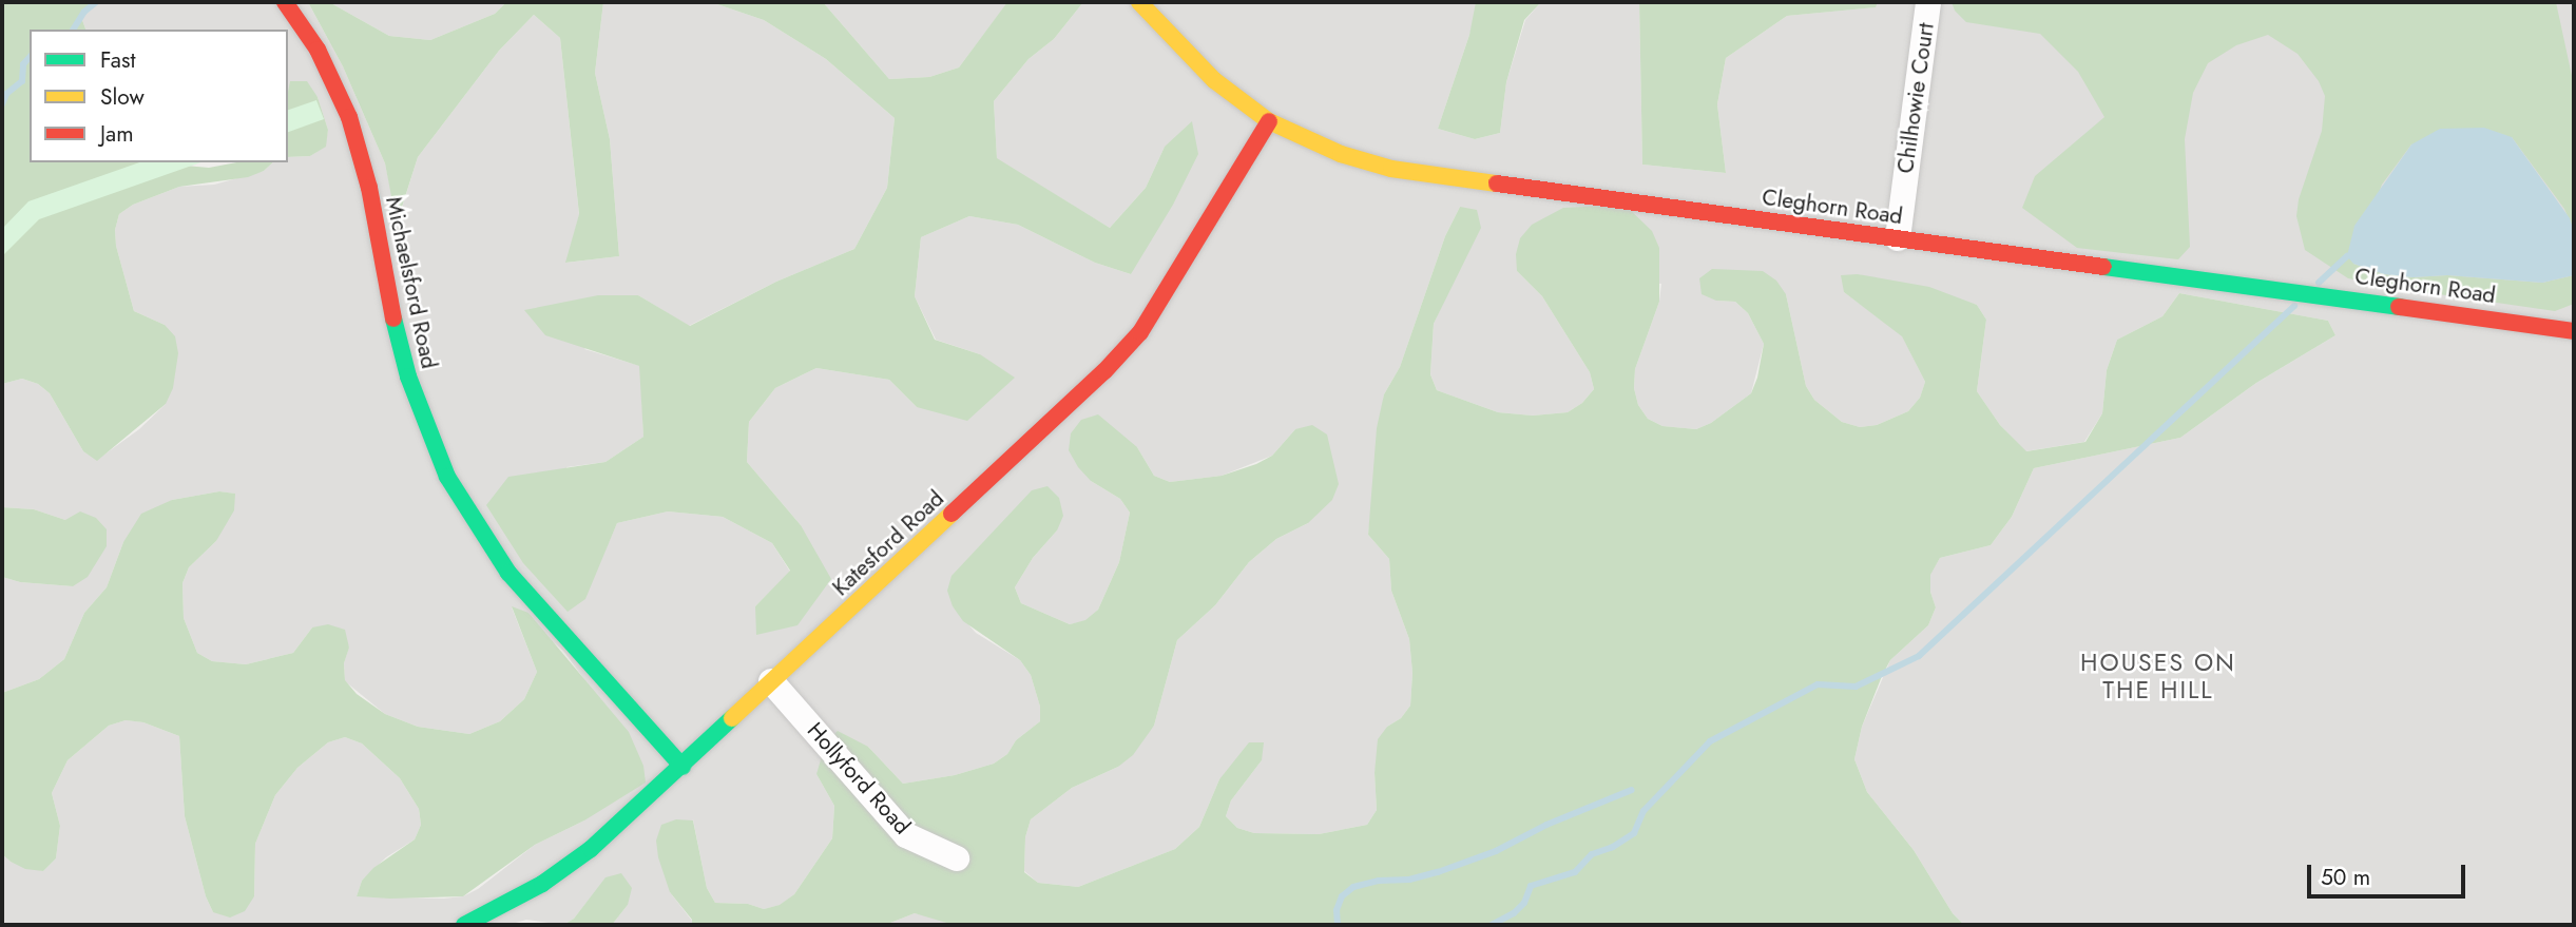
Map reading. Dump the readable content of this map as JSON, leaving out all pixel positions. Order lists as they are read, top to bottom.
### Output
{
  "streets": {
    "street": [
      "Chilhowie Court",
      "Cleghorn Road",
      "Michaelsford Road",
      "Katesford Road",
      "Hollyford Road"
    ]
  },
  "crossings": [
    ["Chilhowie Court", "Cleghorn Road"],
    ["Cleghorn Road", "Katesford Road"],
    ["Michaelsford Road", "Katesford Road"],
    ["Katesford Road", "Hollyford Road"]
  ],
  "districts": ["HOUSES ON THE HILL"],
  "legend": ["Fast", "Slow", "Jam"],
  "scale_bar": "50 m"
}
